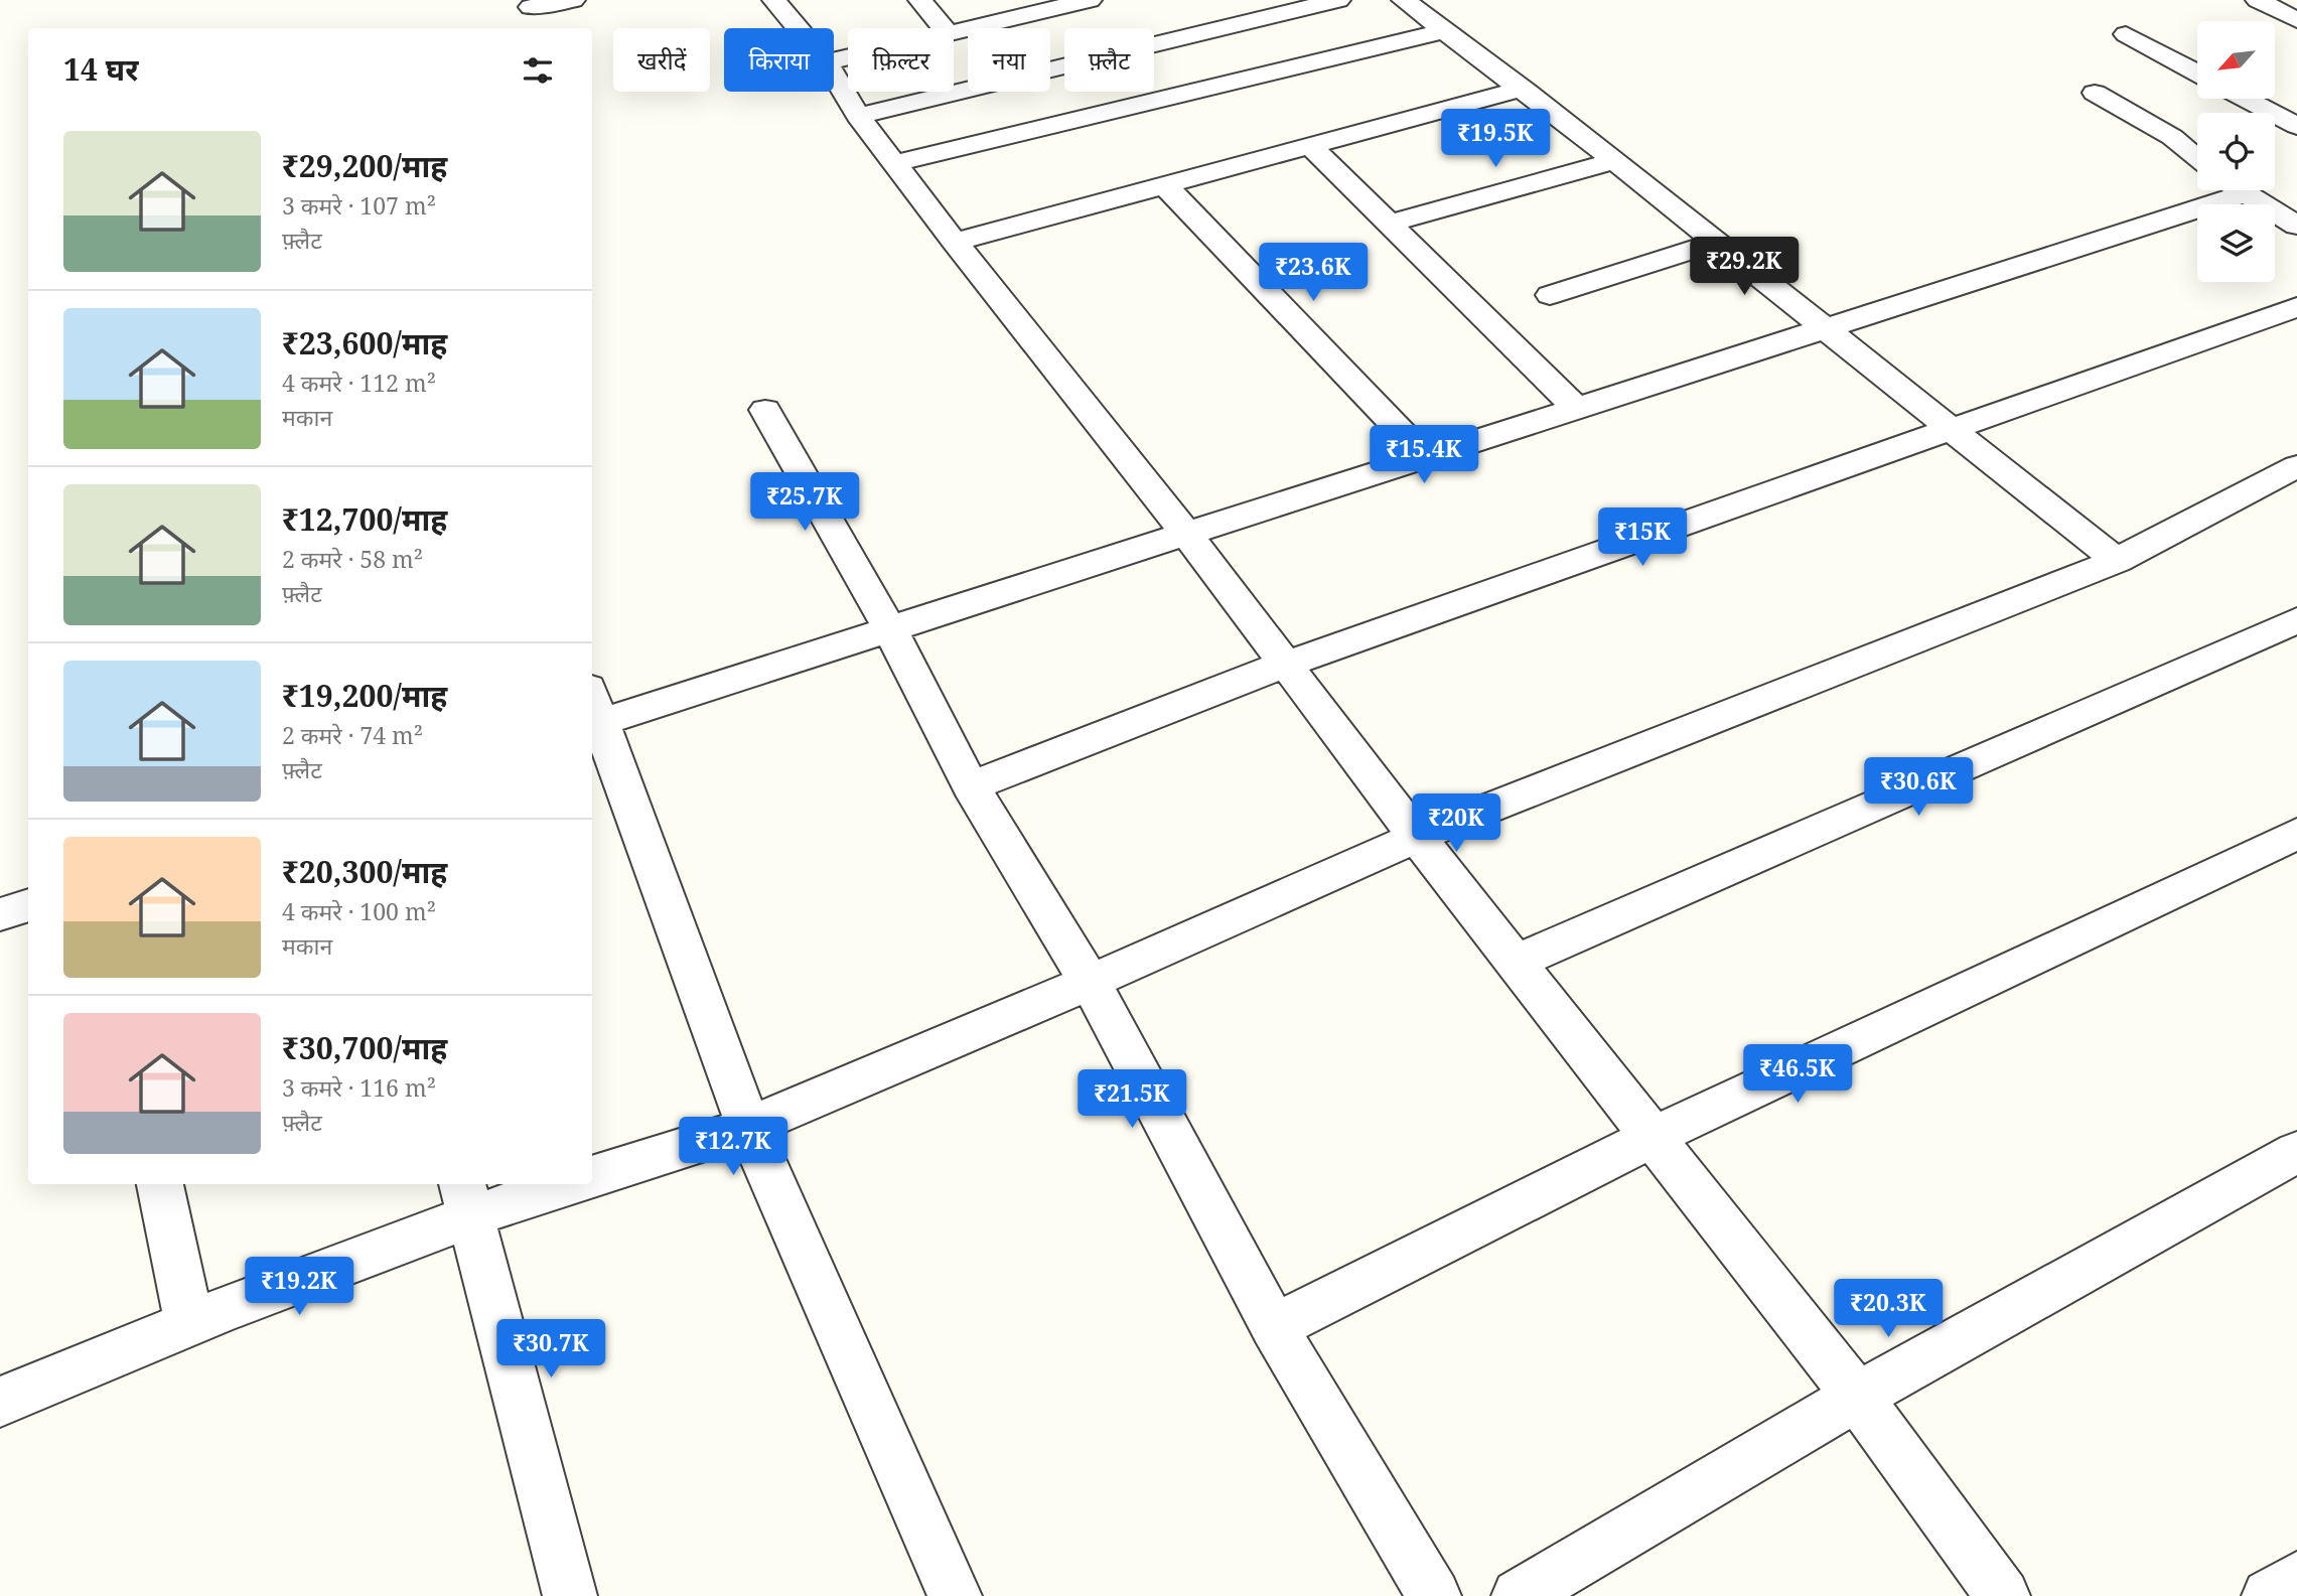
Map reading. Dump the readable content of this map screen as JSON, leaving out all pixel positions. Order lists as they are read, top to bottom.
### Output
{
  "north": "bottom left",
  "page": {
    "chip": [
      "खरीदें",
      "किराया",
      "फ़िल्टर",
      "नया",
      "फ़्लैट"
    ],
    "heading": "14 घर",
    "price": [
      "₹19.5K",
      "₹29.2K",
      "₹23.6K",
      "₹15.4K",
      "₹25.7K",
      "₹15K",
      "₹30.6K",
      "₹20K",
      "₹46.5K",
      "₹21.5K",
      "₹12.7K",
      "₹19.2K",
      "₹20.3K",
      "₹30.7K"
    ],
    "list": [
      {
        "name": "₹29,200/माह",
        "note": "3 कमरे · 107 m² · फ़्लैट"
      },
      {
        "name": "₹23,600/माह",
        "note": "4 कमरे · 112 m² · मकान"
      },
      {
        "name": "₹12,700/माह",
        "note": "2 कमरे · 58 m² · फ़्लैट"
      },
      {
        "name": "₹19,200/माह",
        "note": "2 कमरे · 74 m² · फ़्लैट"
      },
      {
        "name": "₹20,300/माह",
        "note": "4 कमरे · 100 m² · मकान"
      },
      {
        "name": "₹30,700/माह",
        "note": "3 कमरे · 116 m² · फ़्लैट"
      }
    ]
  }
}
